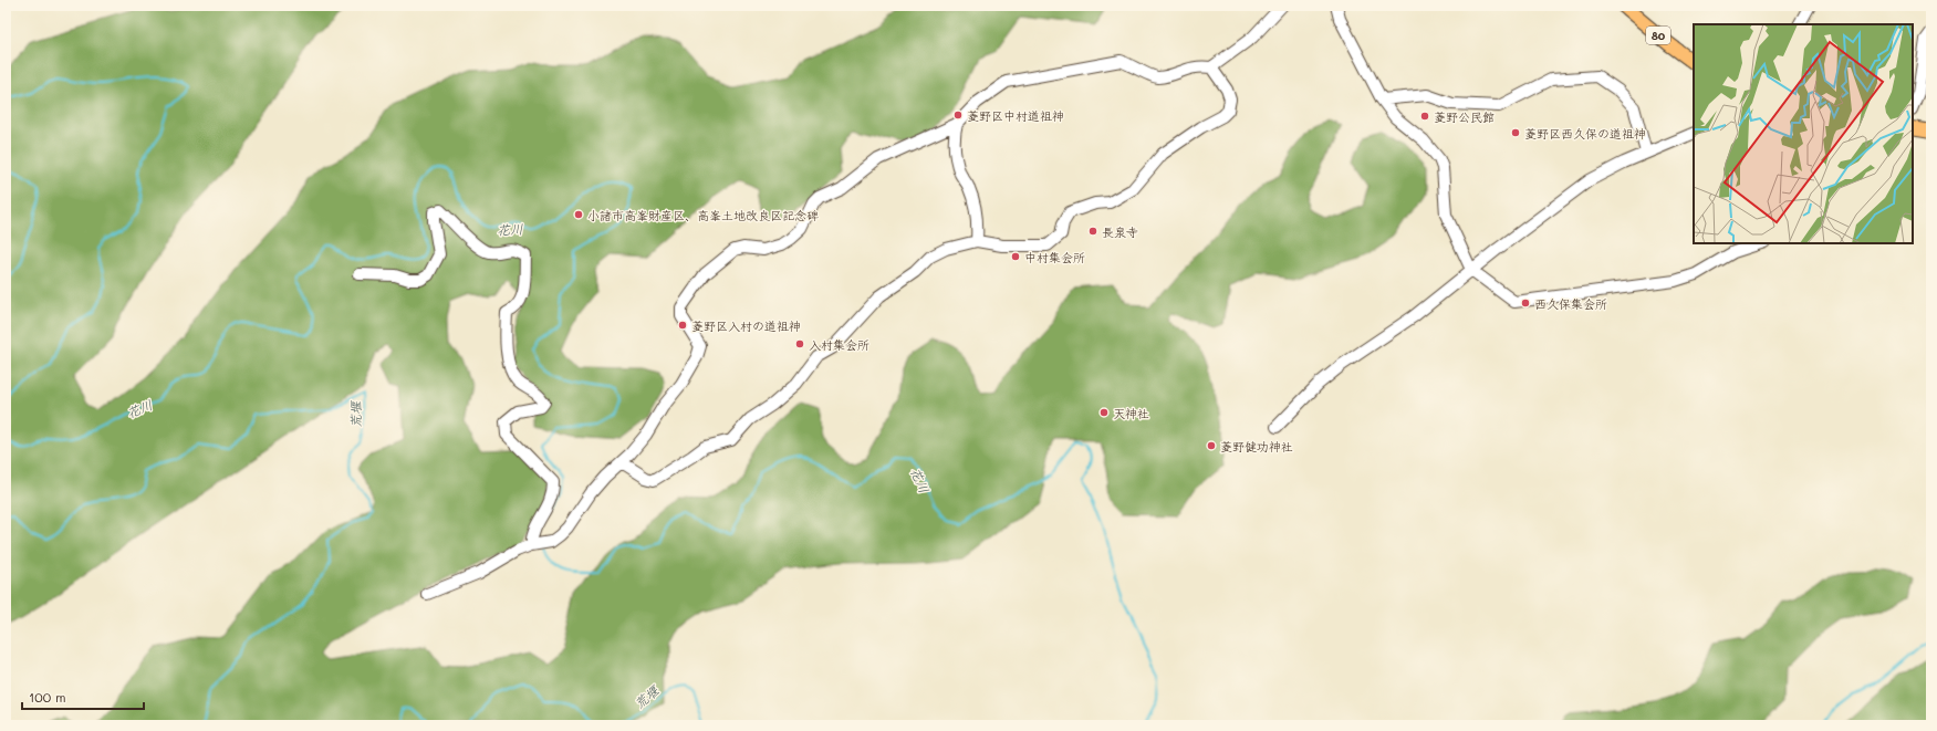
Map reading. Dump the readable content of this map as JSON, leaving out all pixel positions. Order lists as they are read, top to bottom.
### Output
{
  "streets": {
    "main road": ["80"]
  },
  "water": ["花川", "荒堰"],
  "places": [
    "菱野区中村道祖神",
    "菱野公民館",
    "菱野区西久保の道祖神",
    "小諸市高峯財産区、高峯土地改良区記念碑",
    "長泉寺",
    "中村集会所",
    "西久保集会所",
    "菱野区入村の道祖神",
    "入村集会所",
    "天神社",
    "菱野健功神社"
  ],
  "scale_bar": "100 m"
}
